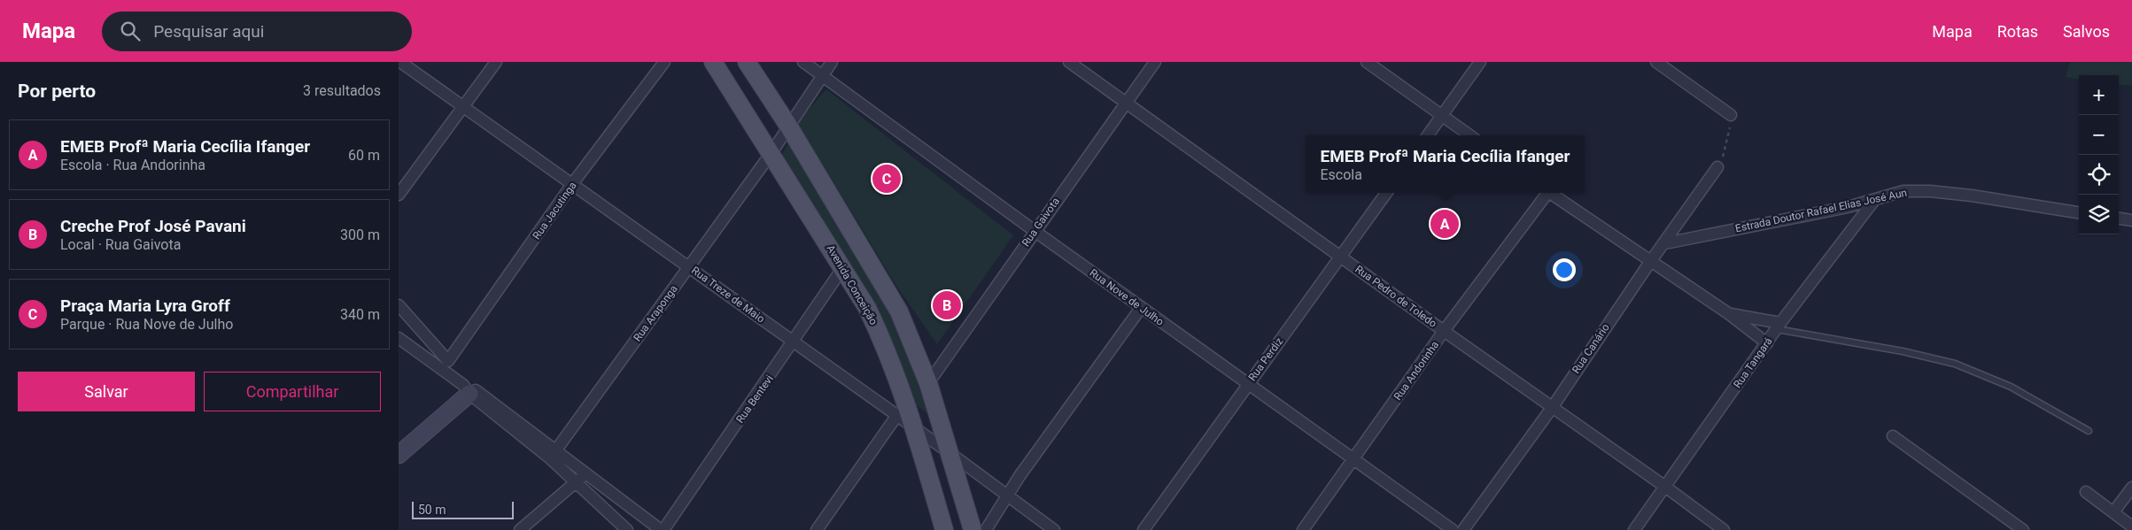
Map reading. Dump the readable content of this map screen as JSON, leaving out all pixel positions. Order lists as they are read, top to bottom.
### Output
{
  "streets": {
    "main road": ["Avenida Conceição"],
    "street": [
      "Rua Jacutinga",
      "Estrada Doutor Rafael Elias José Aun",
      "Rua Gaivota",
      "Rua Treze de Maio",
      "Rua Pedro de Toledo",
      "Rua Nove de Julho",
      "Rua Araponga",
      "Rua Canário",
      "Rua Perdiz",
      "Rua Tangará",
      "Rua Andorinha",
      "Rua Bentevi"
    ]
  },
  "crossings": [
    ["Rua Jacutinga", "Rua Treze de Maio"],
    ["Estrada Doutor Rafael Elias José Aun", "Rua Canário"],
    ["Estrada Doutor Rafael Elias José Aun", "Rua Tangará"],
    ["Rua Gaivota", "Rua Pedro de Toledo"],
    ["Rua Gaivota", "Rua Nove de Julho"],
    ["Avenida Conceição", "Rua Treze de Maio"],
    ["Avenida Conceição", "Rua Araponga"],
    ["Avenida Conceição", "Rua Bentevi"],
    ["Rua Treze de Maio", "Rua Araponga"],
    ["Rua Treze de Maio", "Rua Bentevi"],
    ["Rua Pedro de Toledo", "Rua Canário"],
    ["Rua Pedro de Toledo", "Rua Perdiz"],
    ["Rua Pedro de Toledo", "Rua Tangará"],
    ["Rua Pedro de Toledo", "Rua Andorinha"],
    ["Rua Nove de Julho", "Rua Perdiz"],
    ["Rua Nove de Julho", "Rua Andorinha"]
  ],
  "scale_bar": "50 m",
  "page": {
    "header": "Mapa",
    "search": "Pesquisar aqui",
    "nav": ["Mapa", "Rotas", "Salvos"],
    "heading": ["Por perto", "3 resultados"],
    "map_buttons": ["+", "−"],
    "list": [
      {
        "mark": "A",
        "name": "EMEB Profª Maria Cecília Ifanger",
        "note": "Escola · Rua Andorinha",
        "value": "60 m"
      },
      {
        "mark": "B",
        "name": "Creche Prof José Pavani",
        "note": "Local · Rua Gaivota",
        "value": "300 m"
      },
      {
        "mark": "C",
        "name": "Praça Maria Lyra Groff",
        "note": "Parque · Rua Nove de Julho",
        "value": "340 m"
      }
    ],
    "popup": ["EMEB Profª Maria Cecília Ifanger", "Escola"],
    "pins": ["C", "A", "B"],
    "buttons": ["Salvar", "Compartilhar"],
    "scale": "50 m"
  }
}
